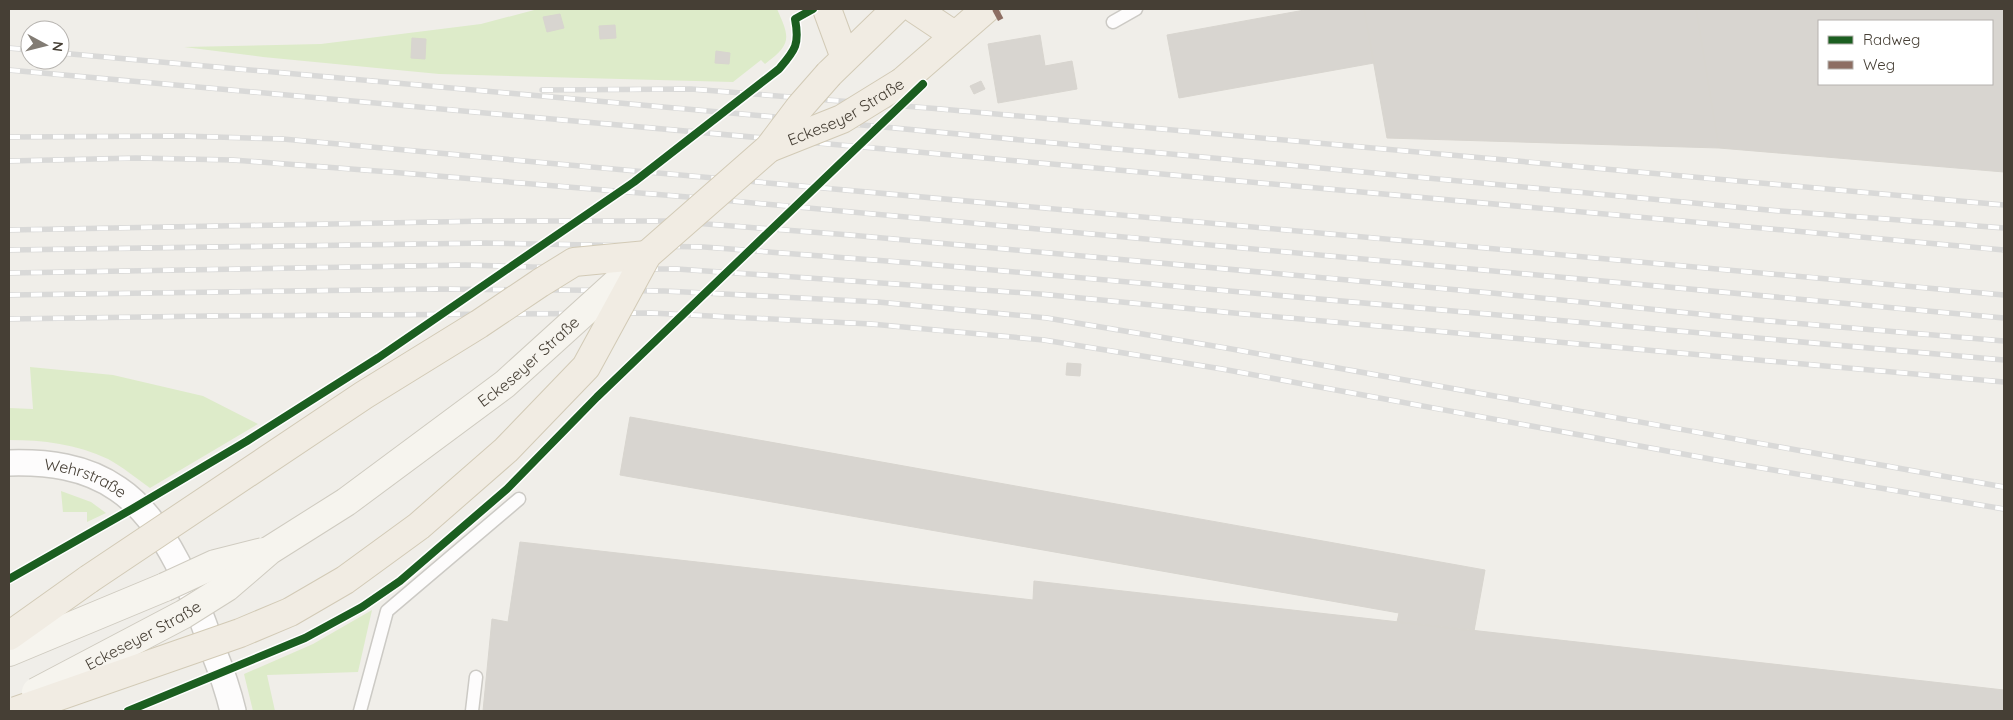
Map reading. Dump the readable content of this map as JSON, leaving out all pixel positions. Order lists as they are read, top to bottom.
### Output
{
  "streets": {
    "main road": ["Eckeseyer Straße"],
    "street": ["Wehrstraße"]
  },
  "legend": ["Radweg", "Weg"],
  "north": "right"
}
